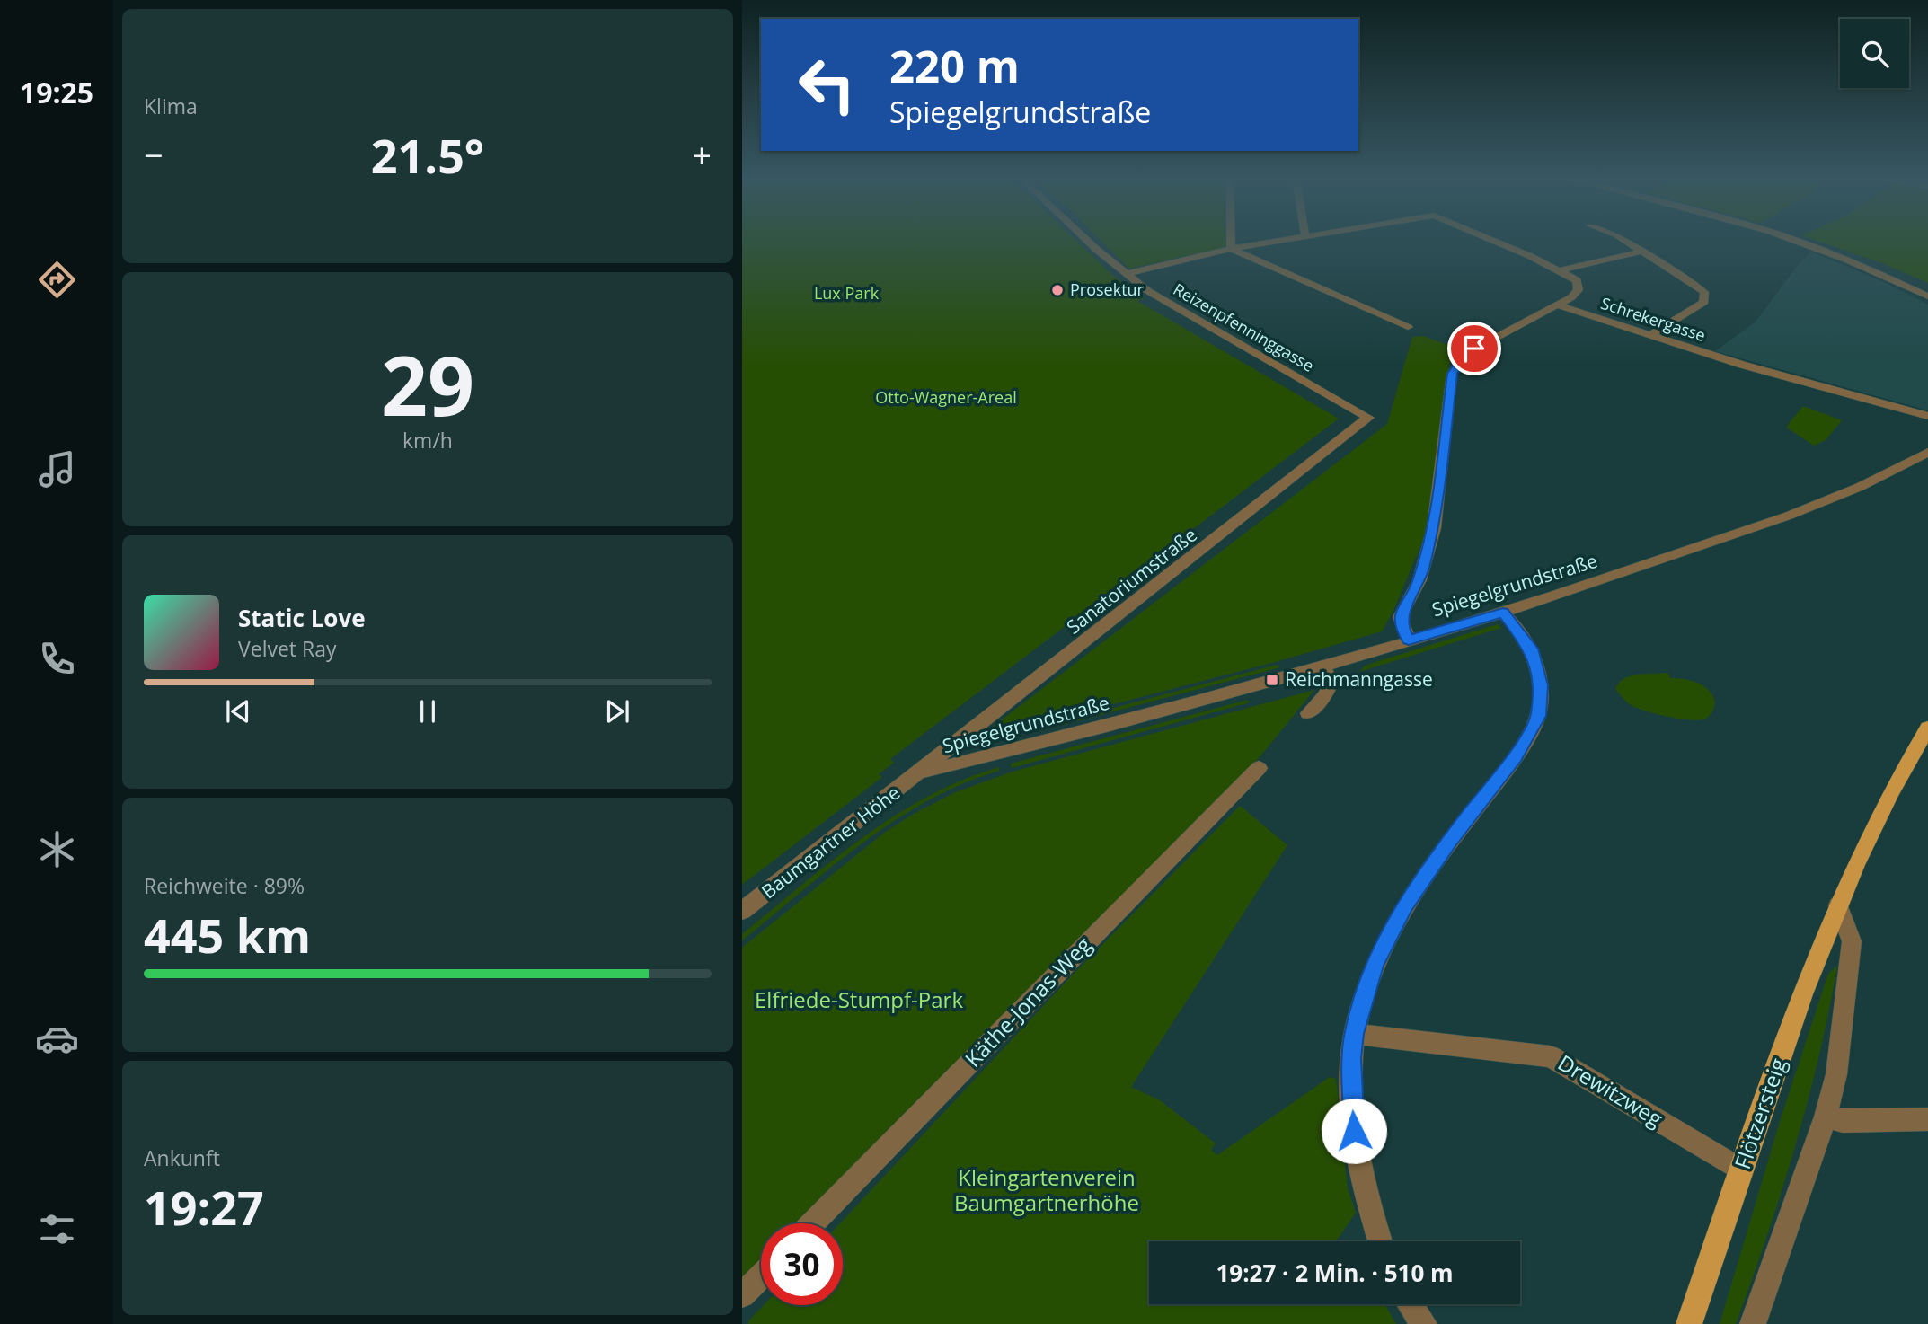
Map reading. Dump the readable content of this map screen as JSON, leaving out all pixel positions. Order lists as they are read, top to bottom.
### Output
{
  "streets": {
    "main road": ["Flötzersteig"],
    "street": [
      "Schrekergasse",
      "Reizenpfenninggasse",
      "Sanatoriumstraße",
      "Spiegelgrundstraße",
      "Baumgartner Höhe",
      "Käthe-Jonas-Weg",
      "Drewitzweg"
    ]
  },
  "crossings": [
    ["Reizenpfenninggasse", "Sanatoriumstraße"],
    ["Sanatoriumstraße", "Spiegelgrundstraße"],
    ["Sanatoriumstraße", "Baumgartner Höhe"],
    ["Spiegelgrundstraße", "Baumgartner Höhe"],
    ["Drewitzweg", "Flötzersteig"]
  ],
  "parks": [
    "Lux Park",
    "Otto-Wagner-Areal",
    "Elfriede-Stumpf-Park",
    "Kleingartenverein Baumgartnerhöhe"
  ],
  "places": {
    "other": ["Prosektur"],
    "transit": ["Reichmanngasse"]
  },
  "page": {
    "tabs": "19:25",
    "tile": [
      "Klima",
      ["29", "km/h"],
      ["Reichweite · 89%", "445 km"],
      ["Ankunft", "19:27"]
    ],
    "turn": ["220 m", "Spiegelgrundstraße"],
    "heat": ["−", "21.5°", "+"],
    "song": ["Static Love", "Velvet Ray"],
    "limit": "30",
    "trip": "19:27 · 2 Min. · 510 m"
  }
}
